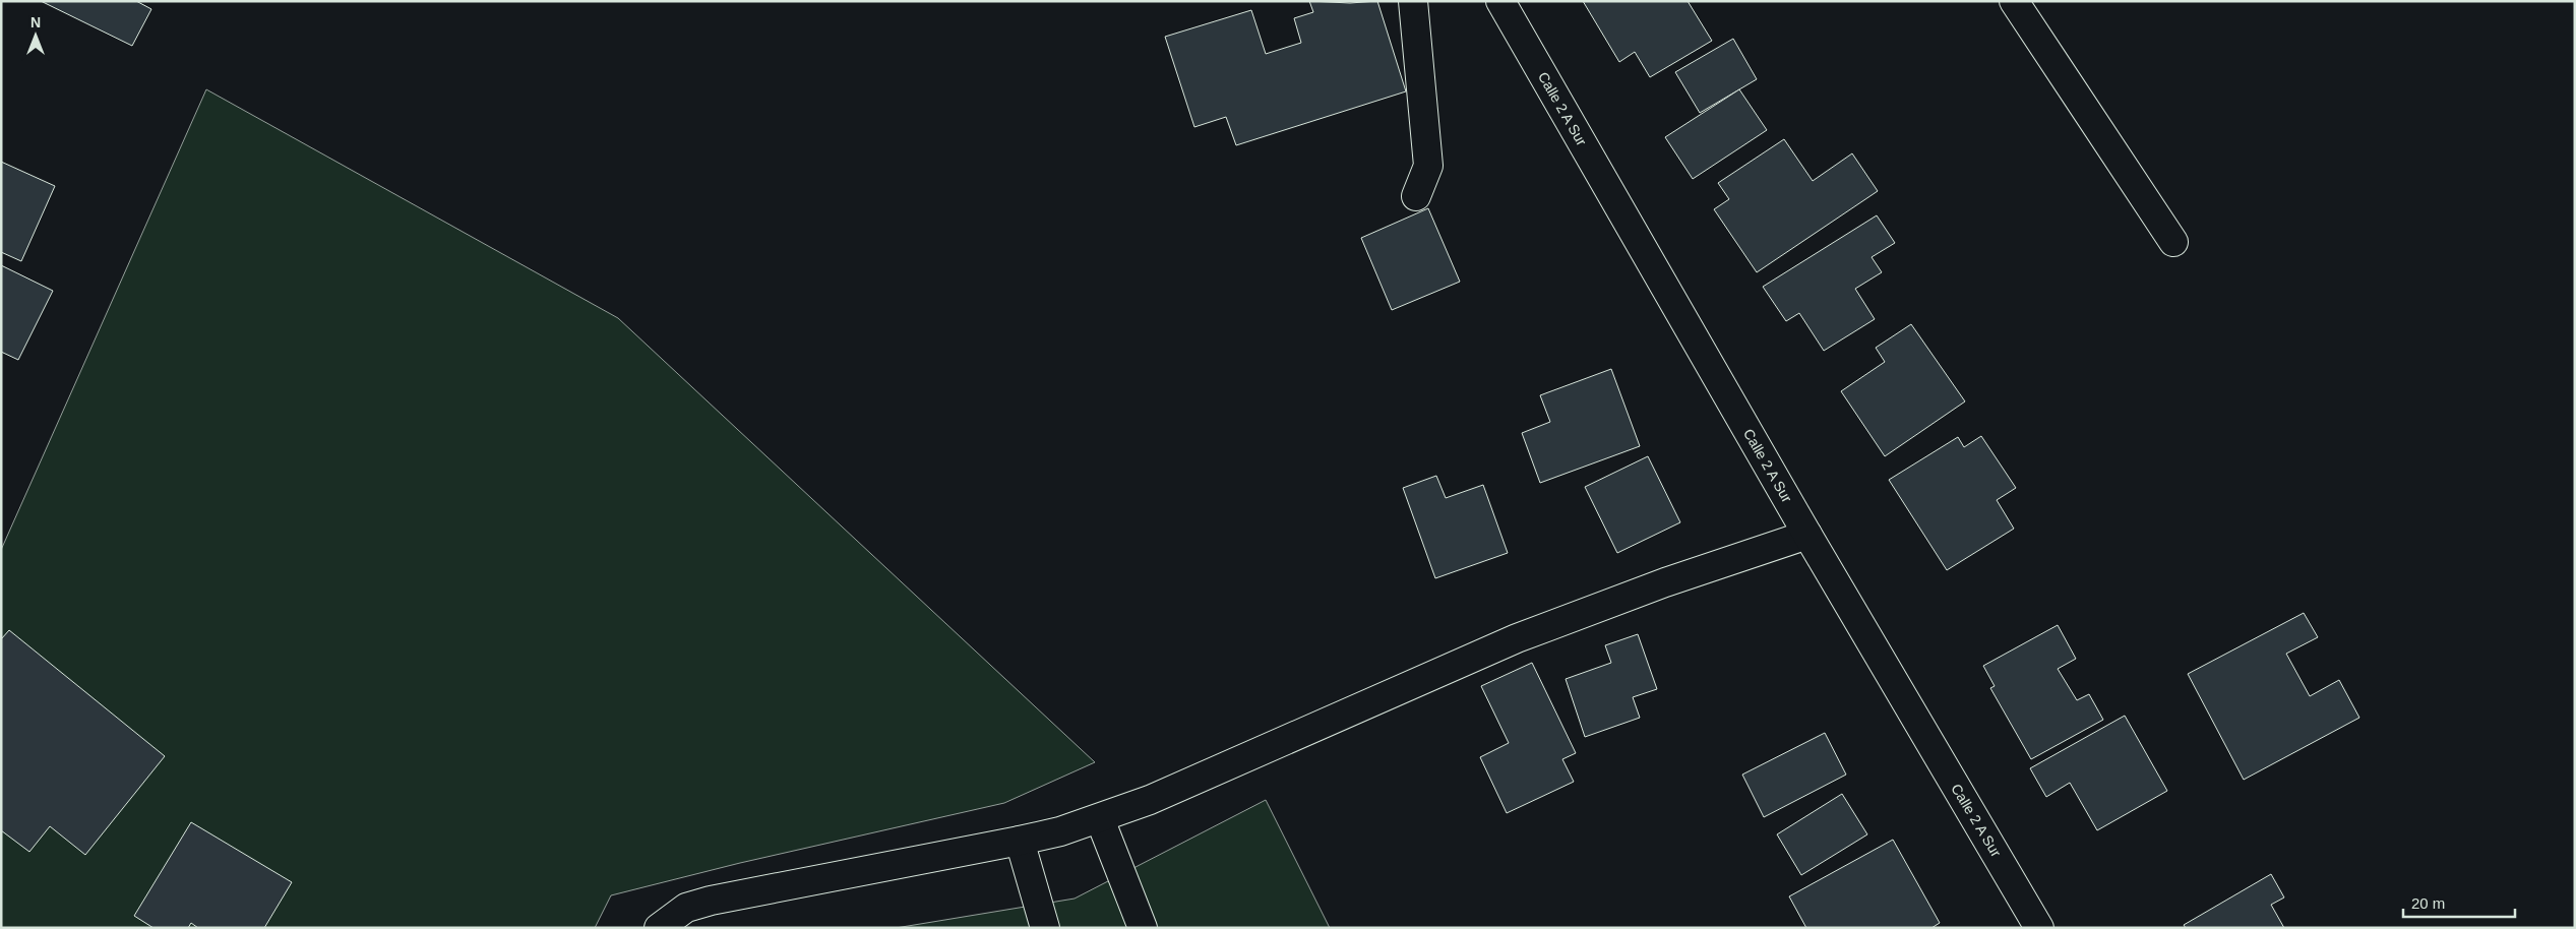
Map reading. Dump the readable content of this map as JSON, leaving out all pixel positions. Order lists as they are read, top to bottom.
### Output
{
  "streets": {
    "street": ["Calle 2 A Sur"]
  },
  "scale_bar": "20 m",
  "north": "top"
}
